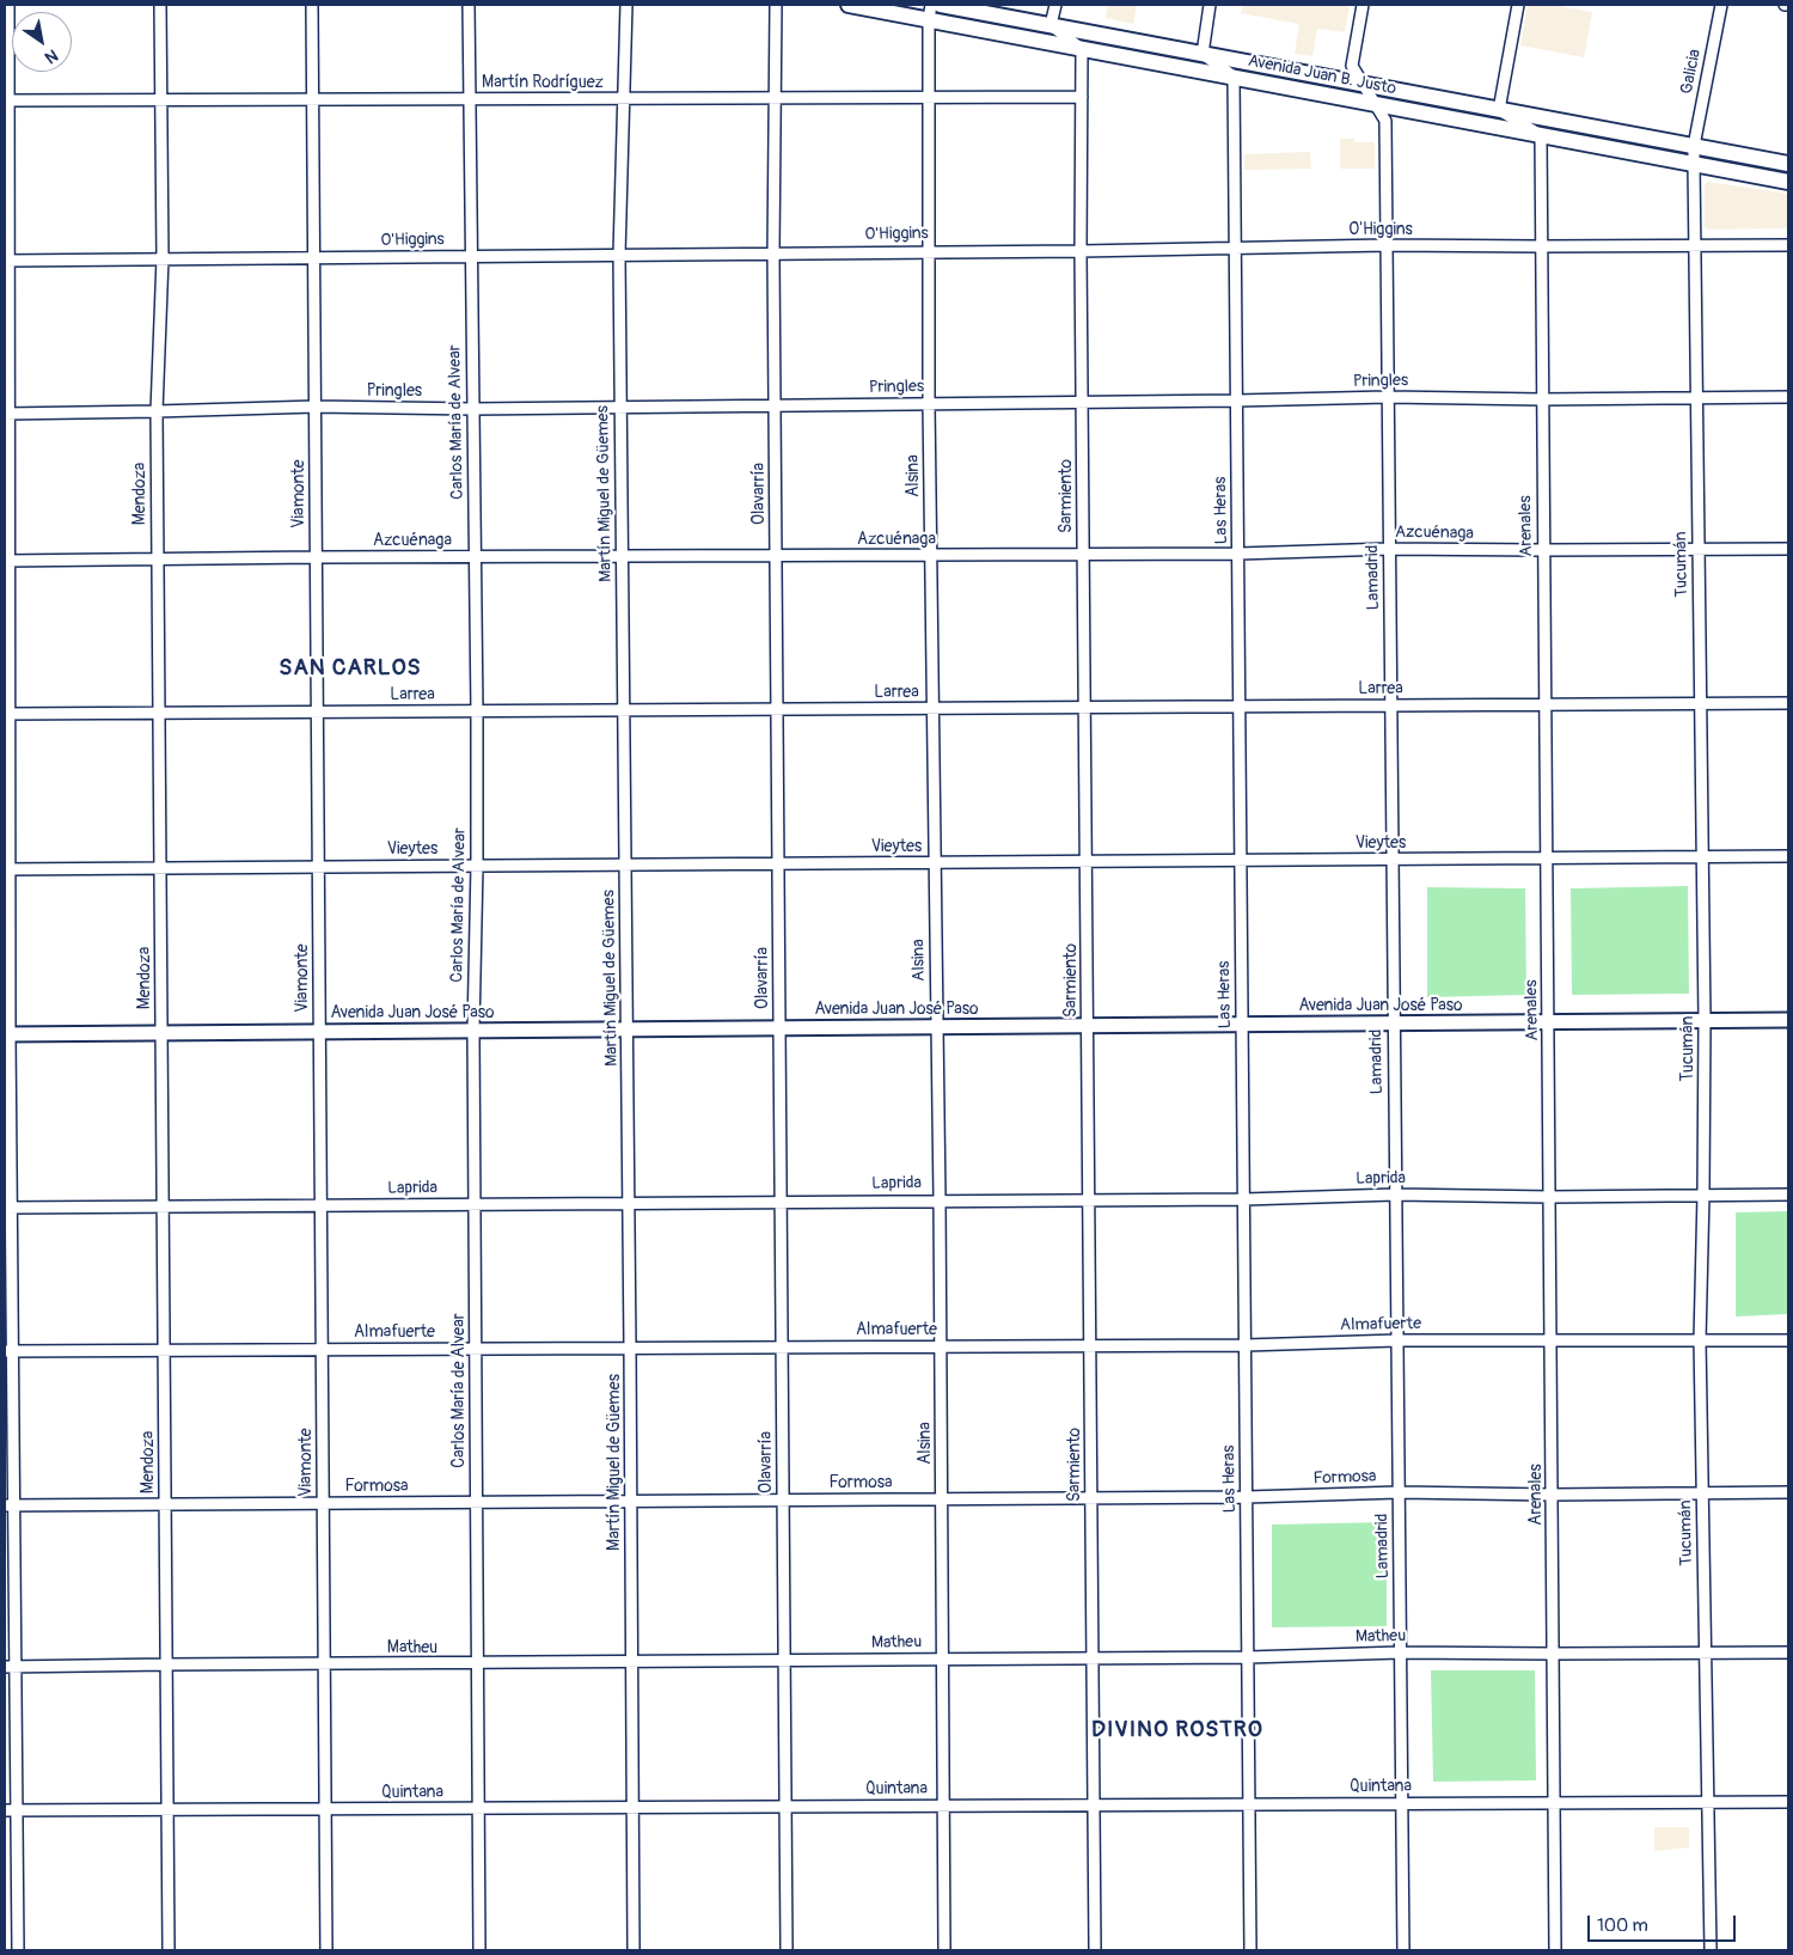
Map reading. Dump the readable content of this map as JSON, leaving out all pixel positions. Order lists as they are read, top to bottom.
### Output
{
  "streets": {
    "main road": ["Avenida Juan B. Justo", "Avenida Juan José Paso"],
    "street": [
      "Galicia",
      "Martín Rodríguez",
      "O'Higgins",
      "Pringles",
      "Carlos María de Alvear",
      "Alsina",
      "Mendoza",
      "Viamonte",
      "Martín Miguel de Güemes",
      "Olavarría",
      "Sarmiento",
      "Las Heras",
      "Arenales",
      "Azcuénaga",
      "Tucumán",
      "Lamadrid",
      "Larrea",
      "Vieytes",
      "Laprida",
      "Almafuerte",
      "Formosa",
      "Matheu",
      "Quintana"
    ]
  },
  "crossings": [
    ["Galicia", "Avenida Juan B. Justo"],
    ["Galicia", "Tucumán"],
    ["Avenida Juan B. Justo", "Alsina"],
    ["Avenida Juan B. Justo", "Sarmiento"],
    ["Avenida Juan B. Justo", "Las Heras"],
    ["Avenida Juan B. Justo", "Arenales"],
    ["Avenida Juan B. Justo", "Tucumán"],
    ["Avenida Juan B. Justo", "Lamadrid"],
    ["Martín Rodríguez", "Carlos María de Alvear"],
    ["Martín Rodríguez", "Alsina"],
    ["Martín Rodríguez", "Mendoza"],
    ["Martín Rodríguez", "Viamonte"],
    ["Martín Rodríguez", "Martín Miguel de Güemes"],
    ["Martín Rodríguez", "Olavarría"],
    ["Martín Rodríguez", "Sarmiento"],
    ["O'Higgins", "Carlos María de Alvear"],
    ["O'Higgins", "Alsina"],
    ["O'Higgins", "Mendoza"],
    ["O'Higgins", "Viamonte"],
    ["O'Higgins", "Martín Miguel de Güemes"],
    ["O'Higgins", "Olavarría"],
    ["O'Higgins", "Sarmiento"],
    ["O'Higgins", "Las Heras"],
    ["O'Higgins", "Arenales"],
    ["O'Higgins", "Tucumán"],
    ["O'Higgins", "Lamadrid"],
    ["Pringles", "Carlos María de Alvear"],
    ["Pringles", "Alsina"],
    ["Pringles", "Mendoza"],
    ["Pringles", "Viamonte"],
    ["Pringles", "Martín Miguel de Güemes"],
    ["Pringles", "Olavarría"],
    ["Pringles", "Sarmiento"],
    ["Pringles", "Las Heras"],
    ["Pringles", "Arenales"],
    ["Pringles", "Tucumán"],
    ["Pringles", "Lamadrid"],
    ["Carlos María de Alvear", "Azcuénaga"],
    ["Carlos María de Alvear", "Larrea"],
    ["Carlos María de Alvear", "Vieytes"],
    ["Carlos María de Alvear", "Avenida Juan José Paso"],
    ["Carlos María de Alvear", "Laprida"],
    ["Carlos María de Alvear", "Almafuerte"],
    ["Carlos María de Alvear", "Formosa"],
    ["Carlos María de Alvear", "Matheu"],
    ["Carlos María de Alvear", "Quintana"],
    ["Alsina", "Azcuénaga"],
    ["Alsina", "Larrea"],
    ["Alsina", "Vieytes"],
    ["Alsina", "Avenida Juan José Paso"],
    ["Alsina", "Laprida"],
    ["Alsina", "Almafuerte"],
    ["Alsina", "Formosa"],
    ["Alsina", "Matheu"],
    ["Alsina", "Quintana"],
    ["Mendoza", "Azcuénaga"],
    ["Mendoza", "Larrea"],
    ["Mendoza", "Vieytes"],
    ["Mendoza", "Avenida Juan José Paso"],
    ["Mendoza", "Laprida"],
    ["Mendoza", "Almafuerte"],
    ["Mendoza", "Formosa"],
    ["Mendoza", "Matheu"],
    ["Mendoza", "Quintana"],
    ["Viamonte", "Azcuénaga"],
    ["Viamonte", "Larrea"],
    ["Viamonte", "Vieytes"],
    ["Viamonte", "Avenida Juan José Paso"],
    ["Viamonte", "Laprida"],
    ["Viamonte", "Almafuerte"],
    ["Viamonte", "Formosa"],
    ["Viamonte", "Matheu"],
    ["Viamonte", "Quintana"],
    ["Martín Miguel de Güemes", "Azcuénaga"],
    ["Martín Miguel de Güemes", "Larrea"],
    ["Martín Miguel de Güemes", "Vieytes"],
    ["Martín Miguel de Güemes", "Avenida Juan José Paso"],
    ["Martín Miguel de Güemes", "Laprida"],
    ["Martín Miguel de Güemes", "Almafuerte"],
    ["Martín Miguel de Güemes", "Formosa"],
    ["Martín Miguel de Güemes", "Matheu"],
    ["Martín Miguel de Güemes", "Quintana"],
    ["Olavarría", "Azcuénaga"],
    ["Olavarría", "Larrea"],
    ["Olavarría", "Vieytes"],
    ["Olavarría", "Avenida Juan José Paso"],
    ["Olavarría", "Laprida"],
    ["Olavarría", "Almafuerte"],
    ["Olavarría", "Formosa"],
    ["Olavarría", "Matheu"],
    ["Olavarría", "Quintana"],
    ["Sarmiento", "Azcuénaga"],
    ["Sarmiento", "Larrea"],
    ["Sarmiento", "Vieytes"],
    ["Sarmiento", "Avenida Juan José Paso"],
    ["Sarmiento", "Laprida"],
    ["Sarmiento", "Almafuerte"],
    ["Sarmiento", "Formosa"],
    ["Sarmiento", "Matheu"],
    ["Sarmiento", "Quintana"],
    ["Las Heras", "Azcuénaga"],
    ["Las Heras", "Larrea"],
    ["Las Heras", "Vieytes"],
    ["Las Heras", "Avenida Juan José Paso"],
    ["Las Heras", "Laprida"],
    ["Las Heras", "Almafuerte"],
    ["Las Heras", "Formosa"],
    ["Las Heras", "Matheu"],
    ["Las Heras", "Quintana"],
    ["Arenales", "Azcuénaga"],
    ["Arenales", "Larrea"],
    ["Arenales", "Vieytes"],
    ["Arenales", "Avenida Juan José Paso"],
    ["Arenales", "Laprida"],
    ["Arenales", "Almafuerte"],
    ["Arenales", "Formosa"],
    ["Arenales", "Matheu"],
    ["Arenales", "Quintana"],
    ["Azcuénaga", "Tucumán"],
    ["Azcuénaga", "Lamadrid"],
    ["Tucumán", "Larrea"],
    ["Tucumán", "Vieytes"],
    ["Tucumán", "Avenida Juan José Paso"],
    ["Tucumán", "Laprida"],
    ["Tucumán", "Almafuerte"],
    ["Tucumán", "Formosa"],
    ["Tucumán", "Matheu"],
    ["Tucumán", "Quintana"],
    ["Lamadrid", "Larrea"],
    ["Lamadrid", "Vieytes"],
    ["Lamadrid", "Avenida Juan José Paso"],
    ["Lamadrid", "Laprida"],
    ["Lamadrid", "Almafuerte"],
    ["Lamadrid", "Formosa"],
    ["Lamadrid", "Matheu"],
    ["Lamadrid", "Quintana"]
  ],
  "districts": ["SAN CARLOS", "DIVINO ROSTRO"],
  "scale_bar": "100 m",
  "north": "bottom right"
}
